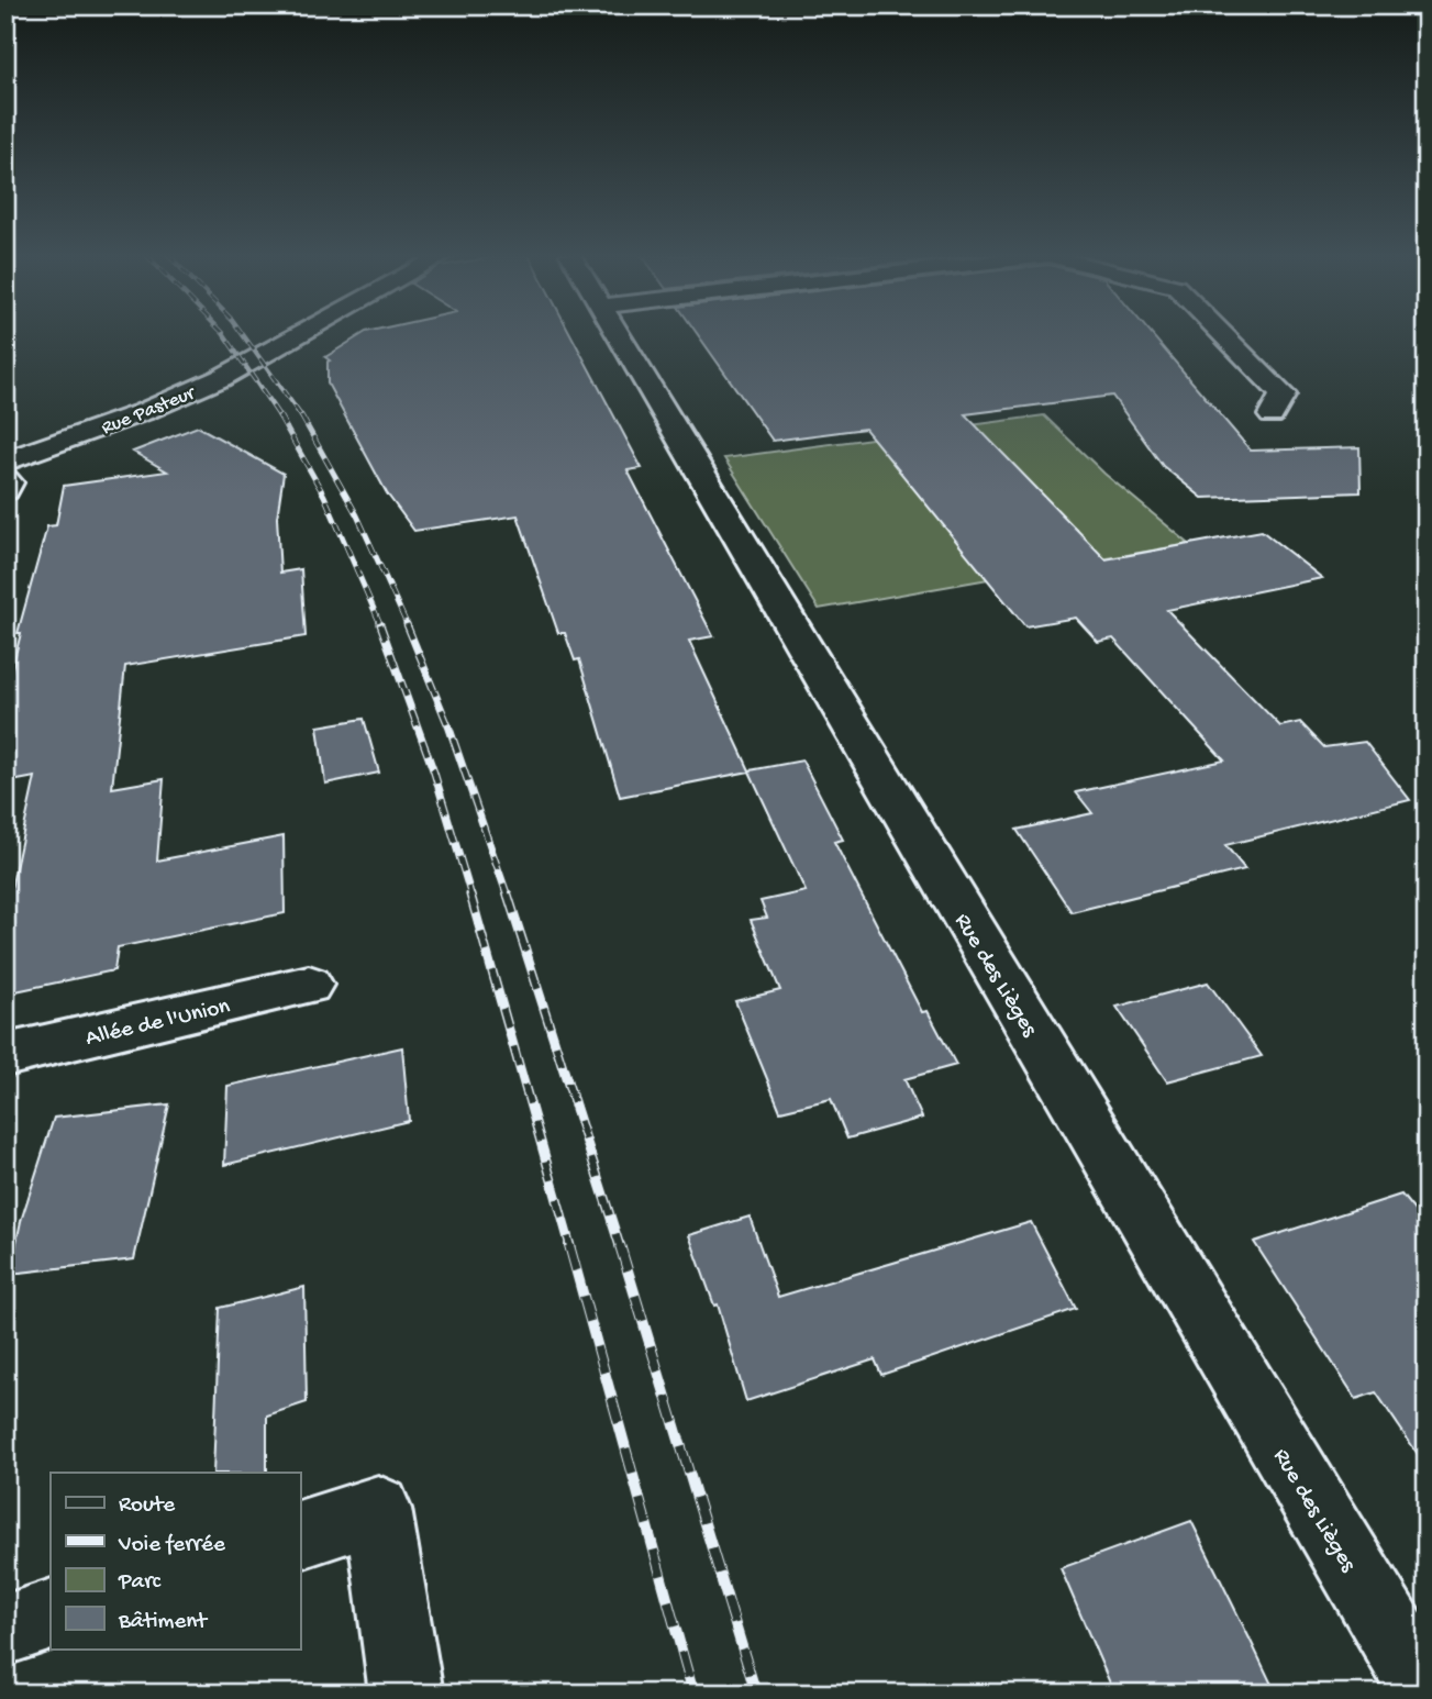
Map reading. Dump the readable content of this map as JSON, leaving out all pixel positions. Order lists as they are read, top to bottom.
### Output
{
  "streets": {
    "street": ["Rue Pasteur", "Rue des Lièges", "Allée de l'Union"]
  },
  "legend": [
    "Route",
    "Voie ferrée",
    "Parc",
    "Bâtiment"
  ]
}
